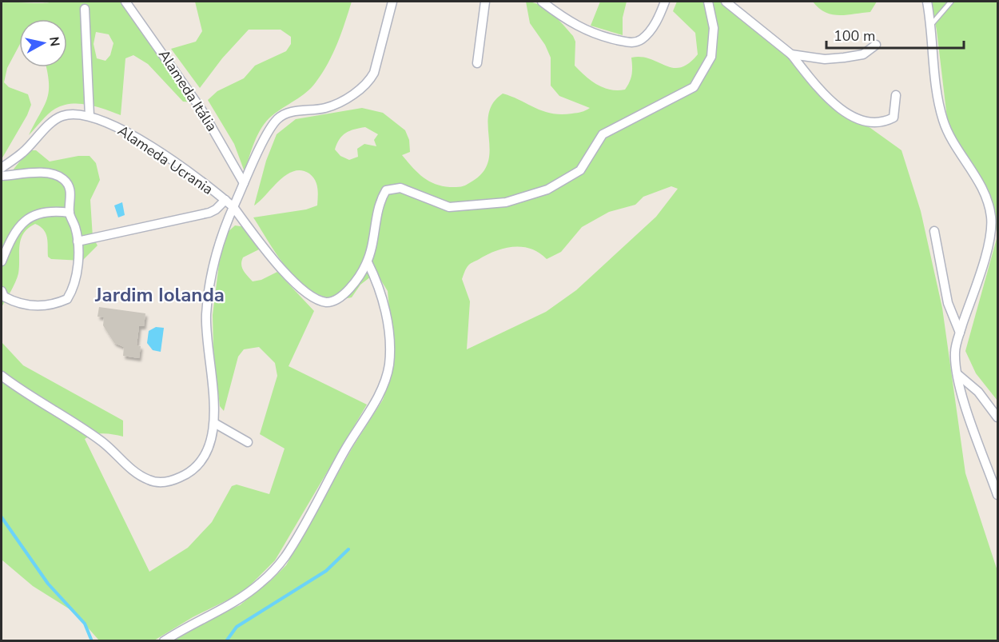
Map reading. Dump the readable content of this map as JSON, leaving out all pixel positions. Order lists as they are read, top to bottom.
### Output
{
  "streets": {
    "street": ["Alameda Itália", "Alameda Ucrania"]
  },
  "districts": ["Jardim Iolanda"],
  "scale_bar": "100 m",
  "north": "right"
}
